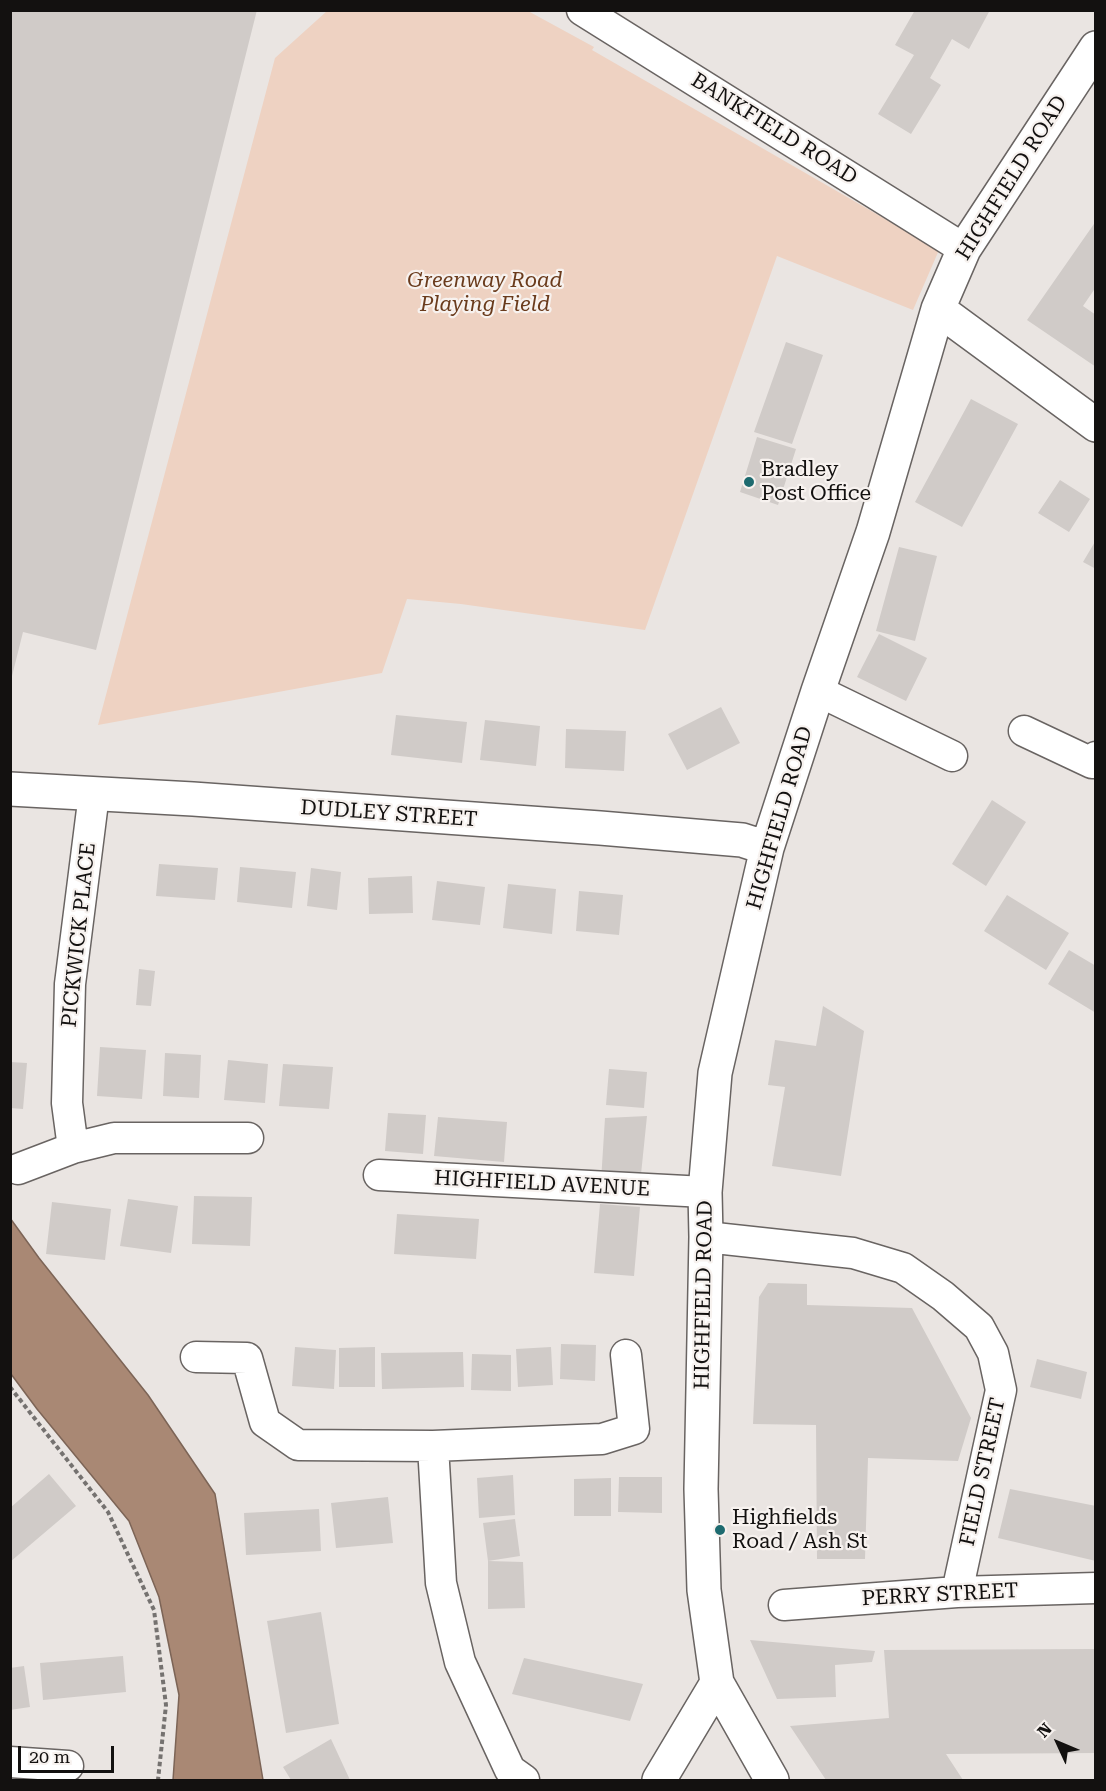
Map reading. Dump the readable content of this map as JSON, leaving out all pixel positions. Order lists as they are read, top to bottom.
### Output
{
  "streets": {
    "main road": ["HIGHFIELD ROAD", "DUDLEY STREET"],
    "street": [
      "BANKFIELD ROAD",
      "PICKWICK PLACE",
      "HIGHFIELD AVENUE",
      "FIELD STREET",
      "PERRY STREET"
    ]
  },
  "crossings": [
    ["BANKFIELD ROAD", "HIGHFIELD ROAD"],
    ["HIGHFIELD ROAD", "DUDLEY STREET"],
    ["HIGHFIELD ROAD", "HIGHFIELD AVENUE"],
    ["HIGHFIELD ROAD", "FIELD STREET"],
    ["DUDLEY STREET", "PICKWICK PLACE"],
    ["FIELD STREET", "PERRY STREET"]
  ],
  "parks": ["Greenway Road Playing Field"],
  "places": ["Bradley Post Office", "Highfields Road / Ash St"],
  "scale_bar": "20 m",
  "north": "top left"
}
